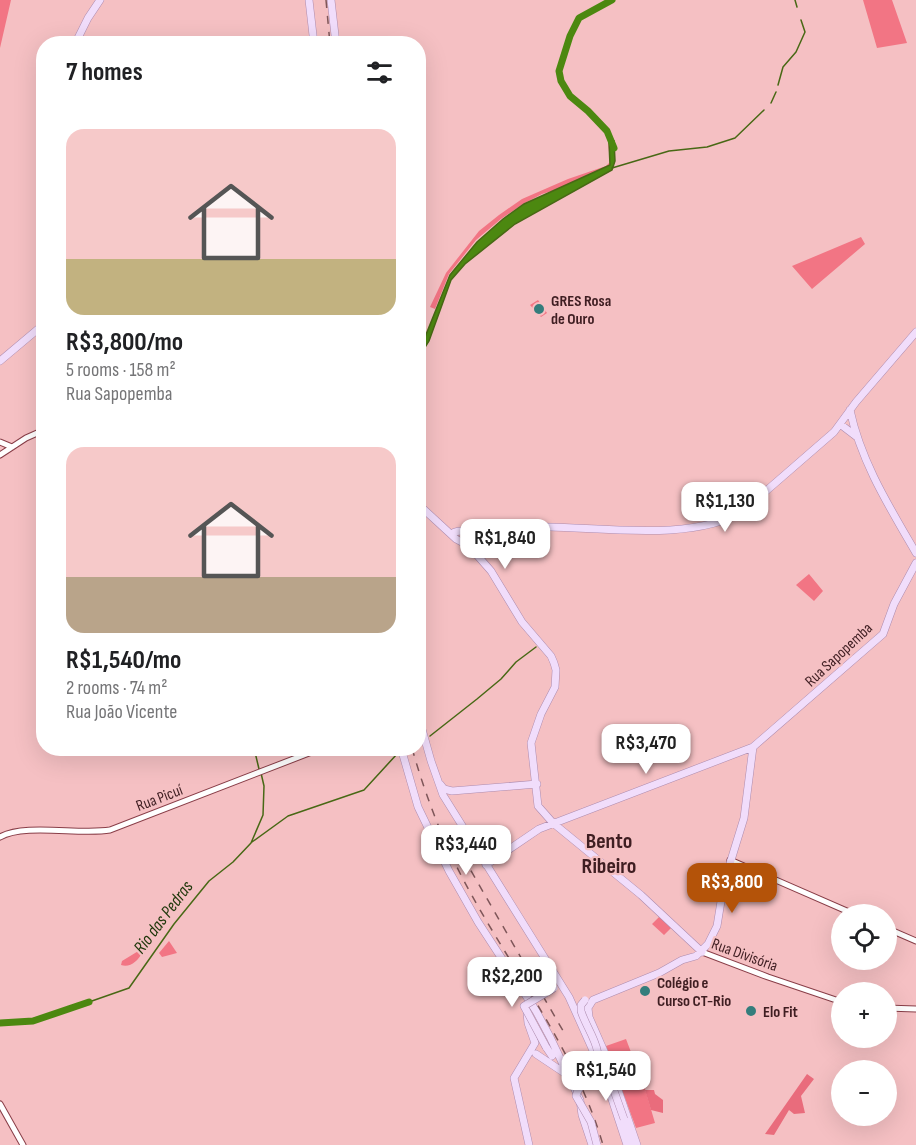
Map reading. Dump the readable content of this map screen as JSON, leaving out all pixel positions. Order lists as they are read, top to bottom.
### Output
{
  "streets": {
    "main road": ["Rua Sapopemba", "Rua Divisória"],
    "street": ["Rua Picuí"]
  },
  "districts": ["Bento Ribeiro"],
  "water": ["Rio das Pedras"],
  "places": ["GRES Rosa de Ouro", "Colégio e Curso CT-Rio", "Elo Fit"],
  "page": {
    "heading": "7 homes",
    "list": [
      {
        "name": "R$3,800/mo",
        "note": "5 rooms · 158 m² · Rua Sapopemba"
      },
      {
        "name": "R$1,540/mo",
        "note": "2 rooms · 74 m² · Rua João Vicente"
      }
    ],
    "price": [
      "R$1,130",
      "R$1,840",
      "R$3,470",
      "R$3,440",
      "R$3,800",
      "R$2,200",
      "R$1,540"
    ],
    "map_buttons": ["+", "−"]
  }
}
